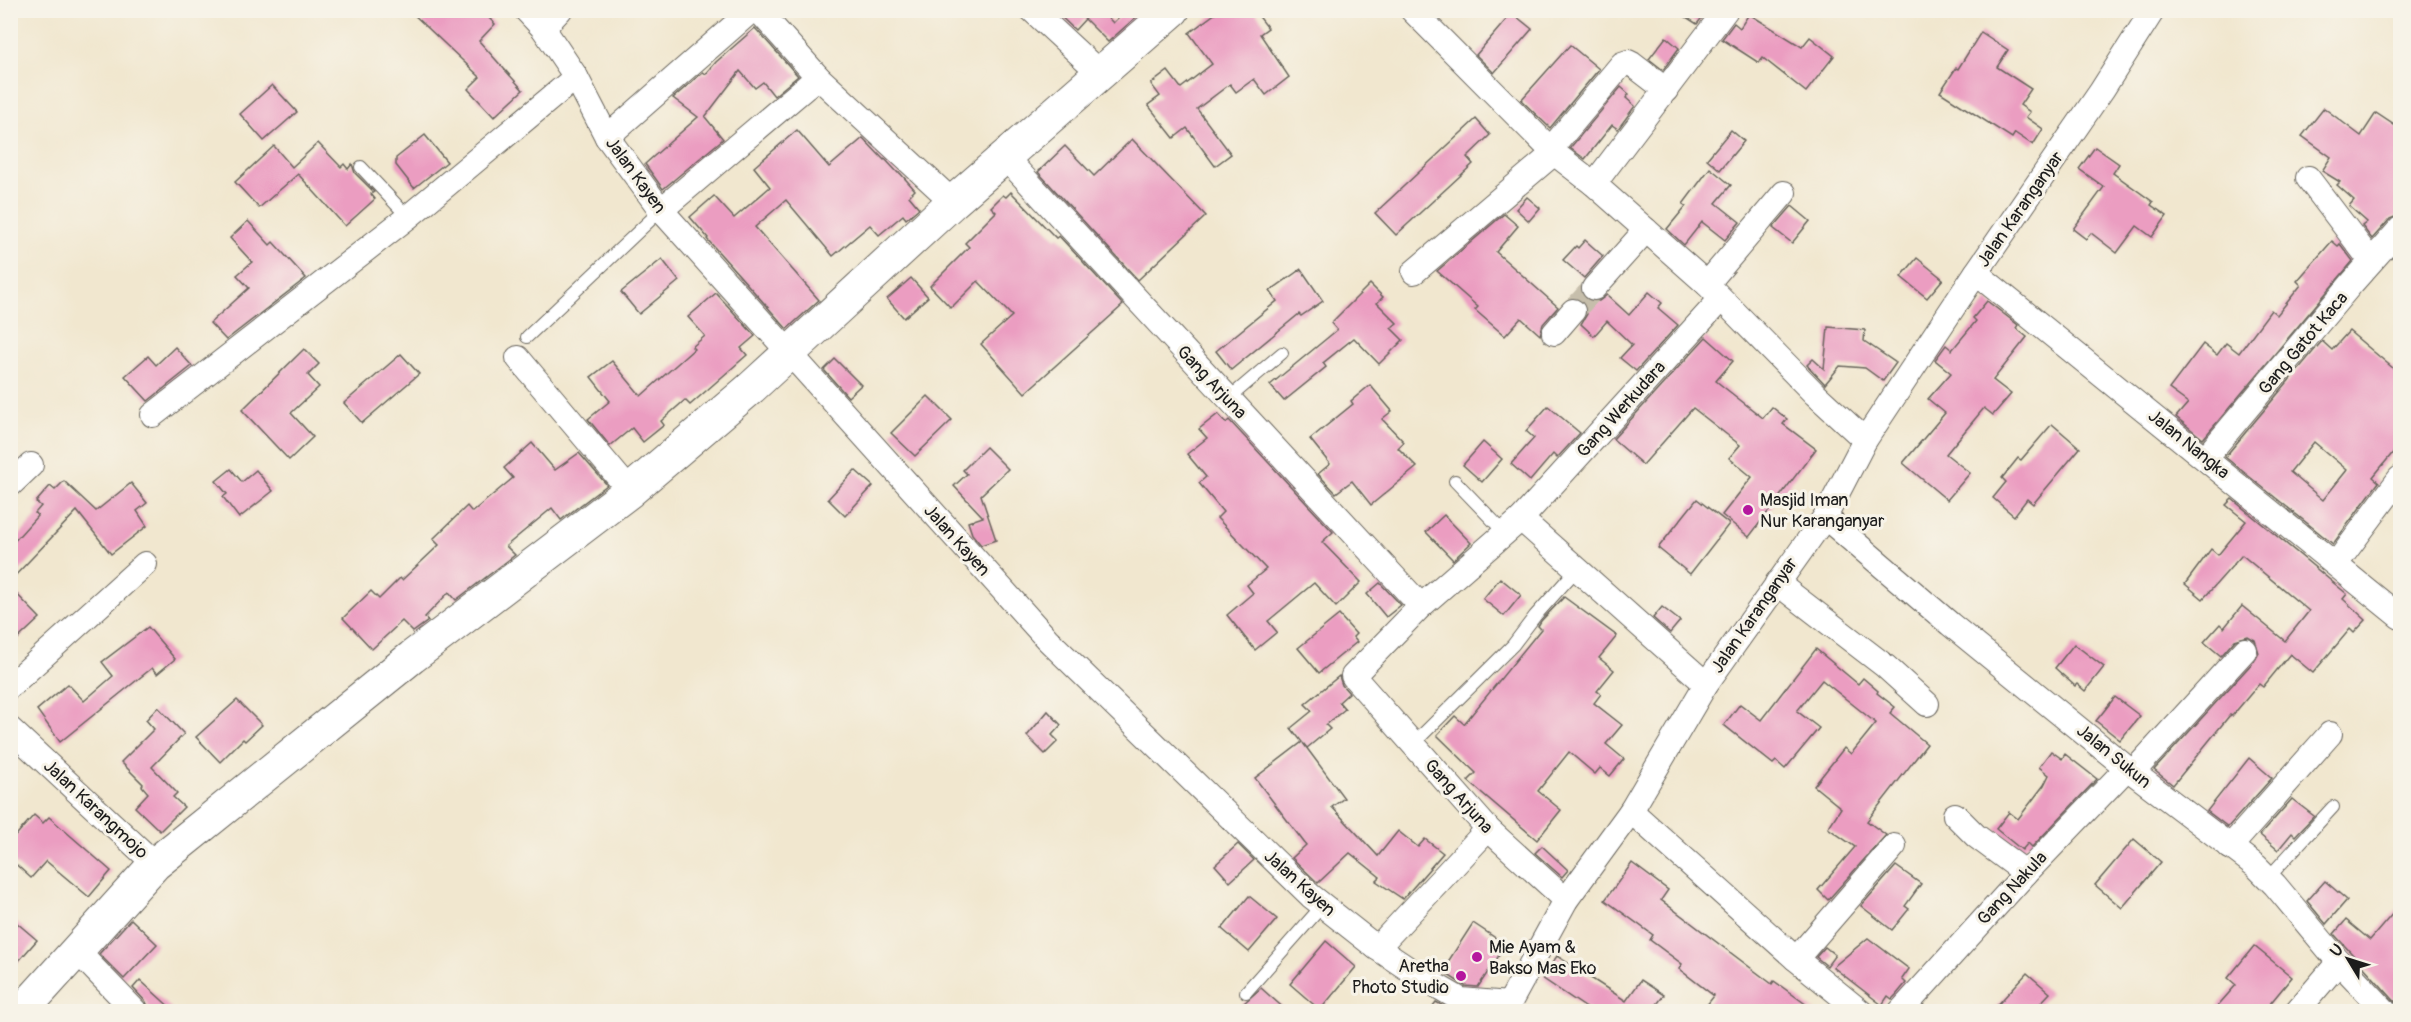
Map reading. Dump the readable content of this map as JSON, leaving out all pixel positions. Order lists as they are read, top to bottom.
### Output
{
  "streets": {
    "street": [
      "Jalan Kayen",
      "Jalan Karanganyar",
      "Gang Gatot Kaca",
      "Gang Arjuna",
      "Gang Werkudara",
      "Jalan Nangka",
      "Jalan Sukun",
      "Jalan Karangmojo",
      "Gang Nakula"
    ]
  },
  "crossings": [
    ["Jalan Kayen", "Jalan Karanganyar"],
    ["Jalan Karanganyar", "Gang Arjuna"],
    ["Jalan Karanganyar", "Jalan Nangka"],
    ["Jalan Karanganyar", "Jalan Sukun"],
    ["Gang Gatot Kaca", "Jalan Nangka"],
    ["Gang Arjuna", "Gang Werkudara"],
    ["Jalan Sukun", "Gang Nakula"]
  ],
  "places": ["Masjid Iman Nur Karanganyar", "Mie Ayam & Bakso Mas Eko", "Aretha Photo Studio"],
  "north": "top left"
}
